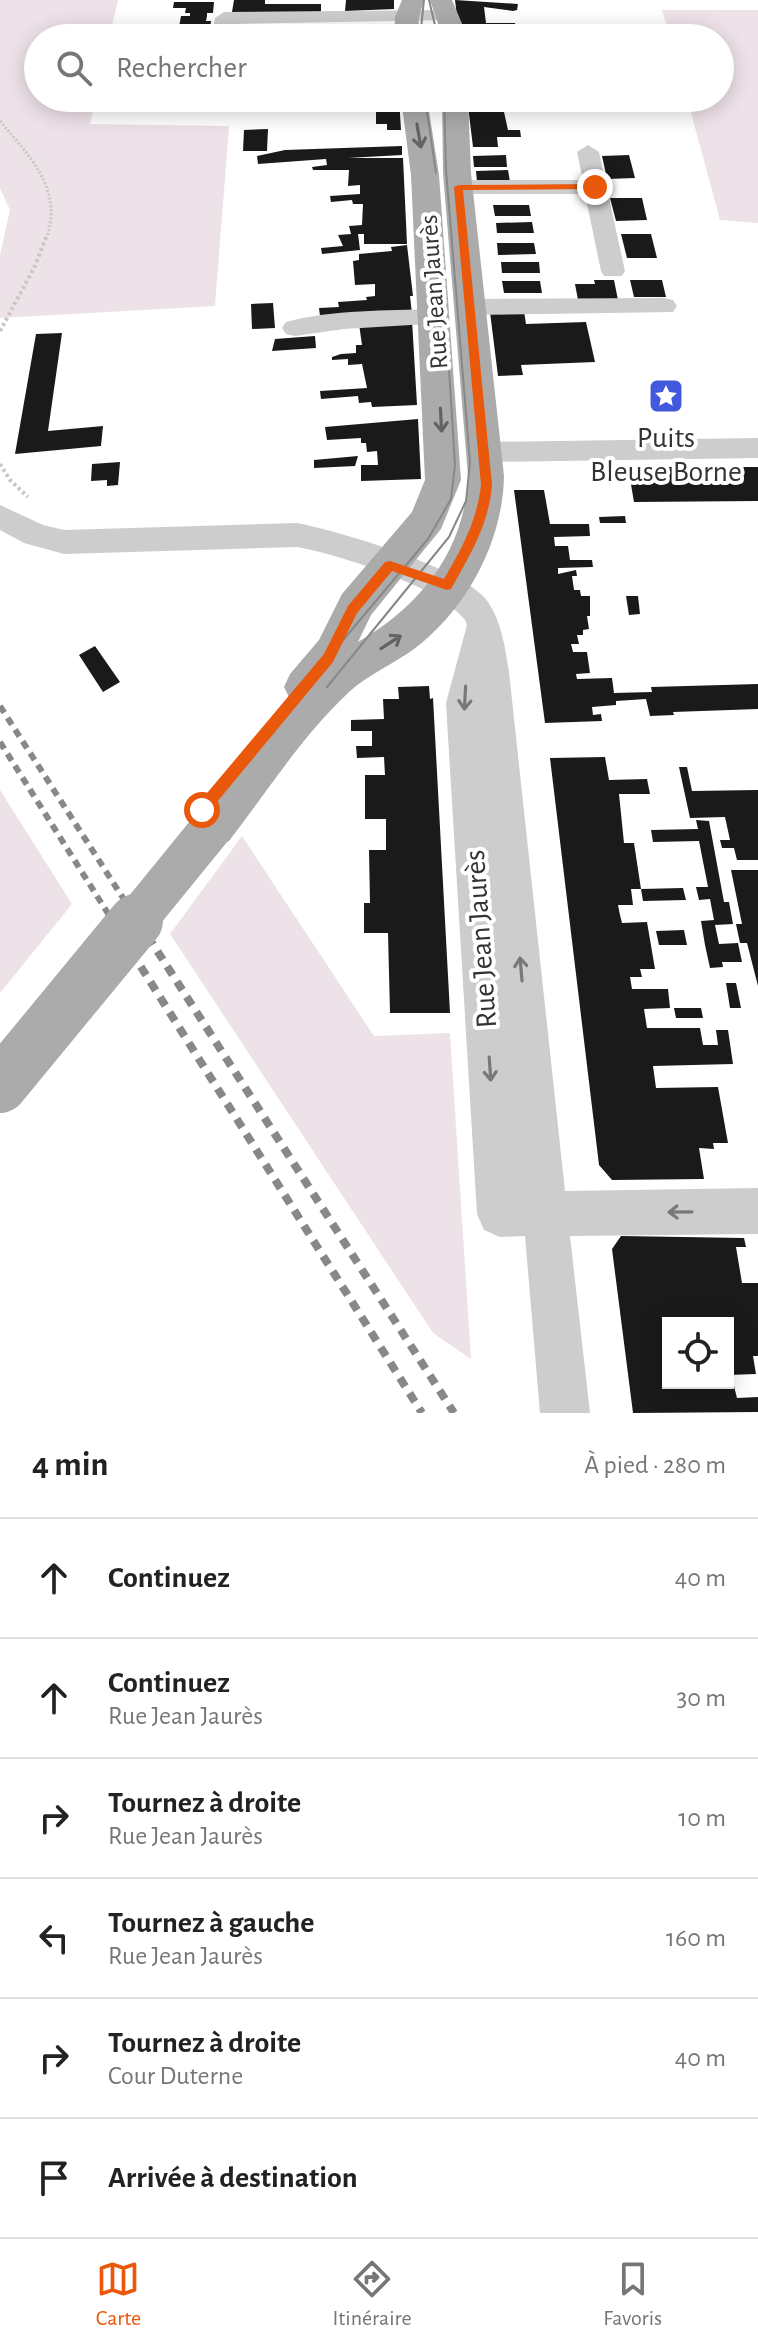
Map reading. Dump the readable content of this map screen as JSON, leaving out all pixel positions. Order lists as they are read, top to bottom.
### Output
{
  "streets": {
    "main road": ["Rue Jean Jaurès"]
  },
  "places": {
    "place": ["Puits Bleuse Borne"]
  },
  "page": {
    "search": "Rechercher",
    "heading": ["4 min", "À pied · 280 m"],
    "list": [
      ["Continuez", "40 m"],
      ["Continuez", "Rue Jean Jaurès", "30 m"],
      ["Tournez à droite", "Rue Jean Jaurès", "10 m"],
      ["Tournez à gauche", "Rue Jean Jaurès", "160 m"],
      ["Tournez à droite", "Cour Duterne", "40 m"],
      "Arrivée à destination"
    ],
    "nav": ["Carte", "Itinéraire", "Favoris"]
  }
}
